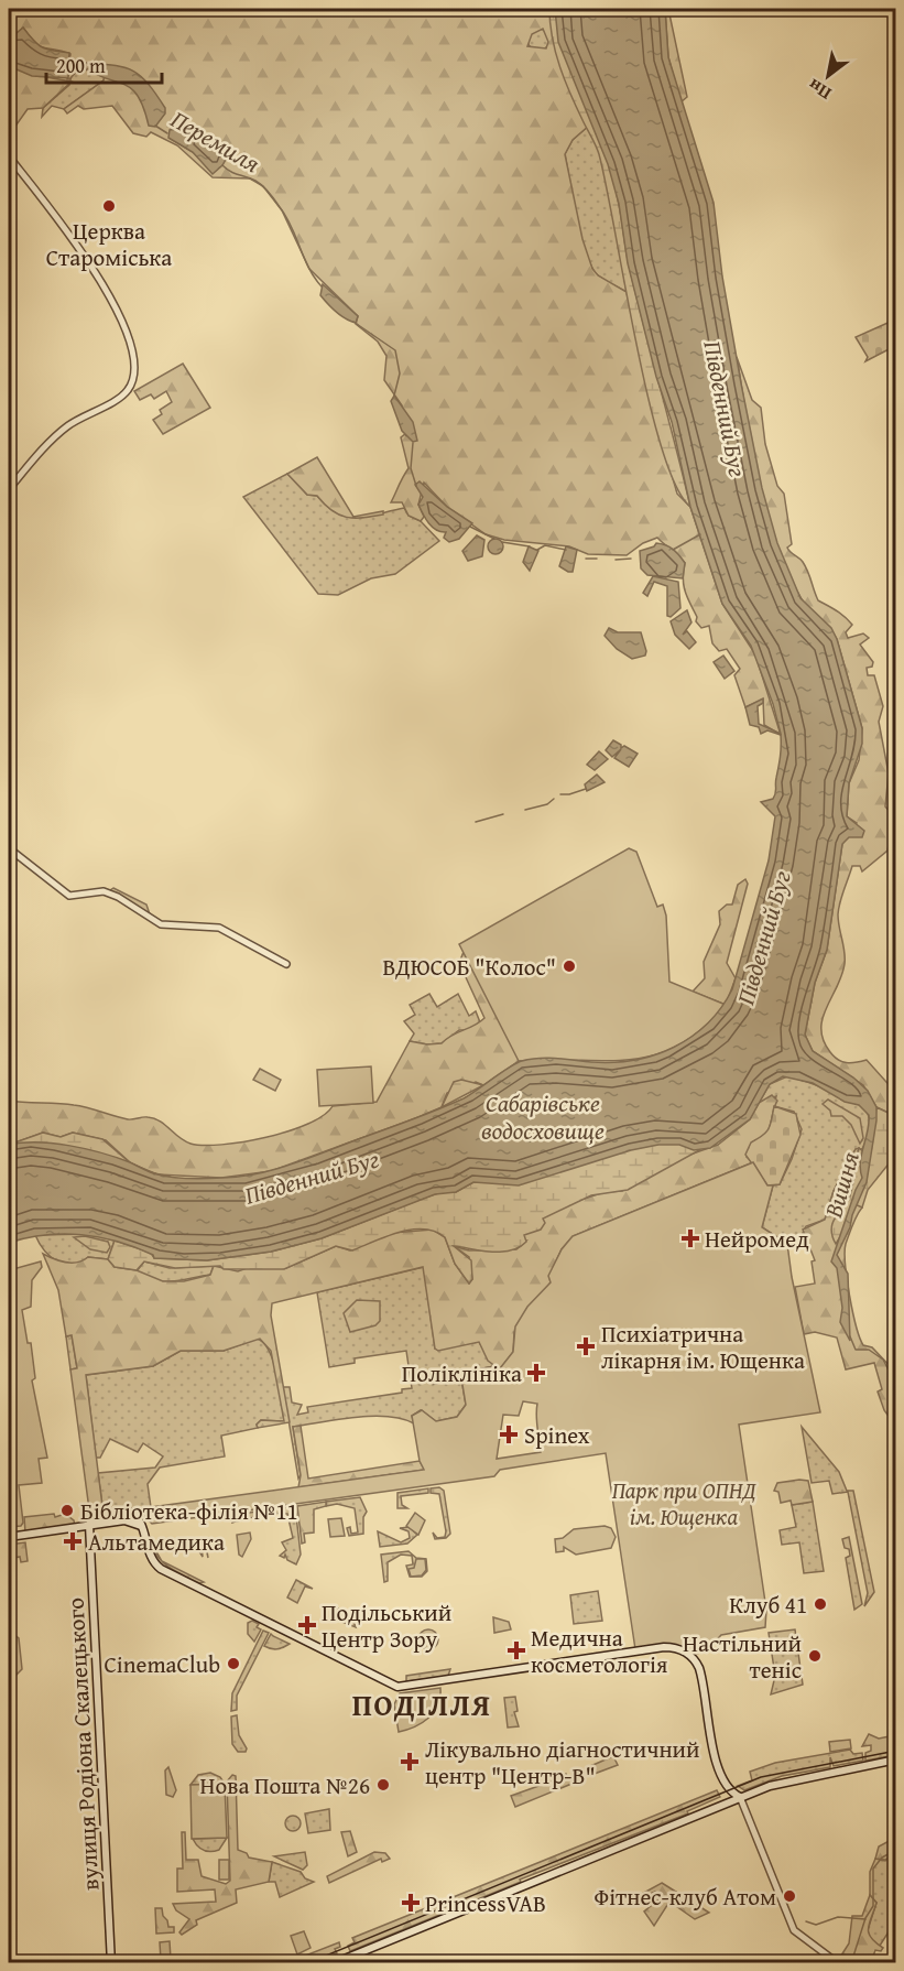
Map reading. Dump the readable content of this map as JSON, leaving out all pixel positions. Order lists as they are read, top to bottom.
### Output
{
  "streets": {
    "main road": ["вулиця Родіона Скалецького"]
  },
  "districts": ["ПОДІЛЛЯ"],
  "water": [
    "Перемиля",
    "Південний Буг",
    "Сабарівське водосховище",
    "Вишня"
  ],
  "parks": ["Парк при ОПНД ім. Ющенка"],
  "places": {
    "other": [
      "Церква Староміська",
      "ВДЮСОБ \"Колос\"",
      "Бібліотека-філія №11",
      "Клуб 41",
      "Настільний теніс",
      "CinemaClub",
      "Нова Пошта №26",
      "Фітнес-клуб Атом"
    ],
    "health": [
      "Нейромед",
      "Психіатрична лікарня ім. Ющенка",
      "Поліклініка",
      "Spinex",
      "Альтамедика",
      "Подільський Центр Зору",
      "Медична косметологія",
      "Лікувально діагностичний центр \"Центр-В\"",
      "PrincessVAB"
    ]
  },
  "scale_bar": "200 m",
  "north": "bottom left"
}
